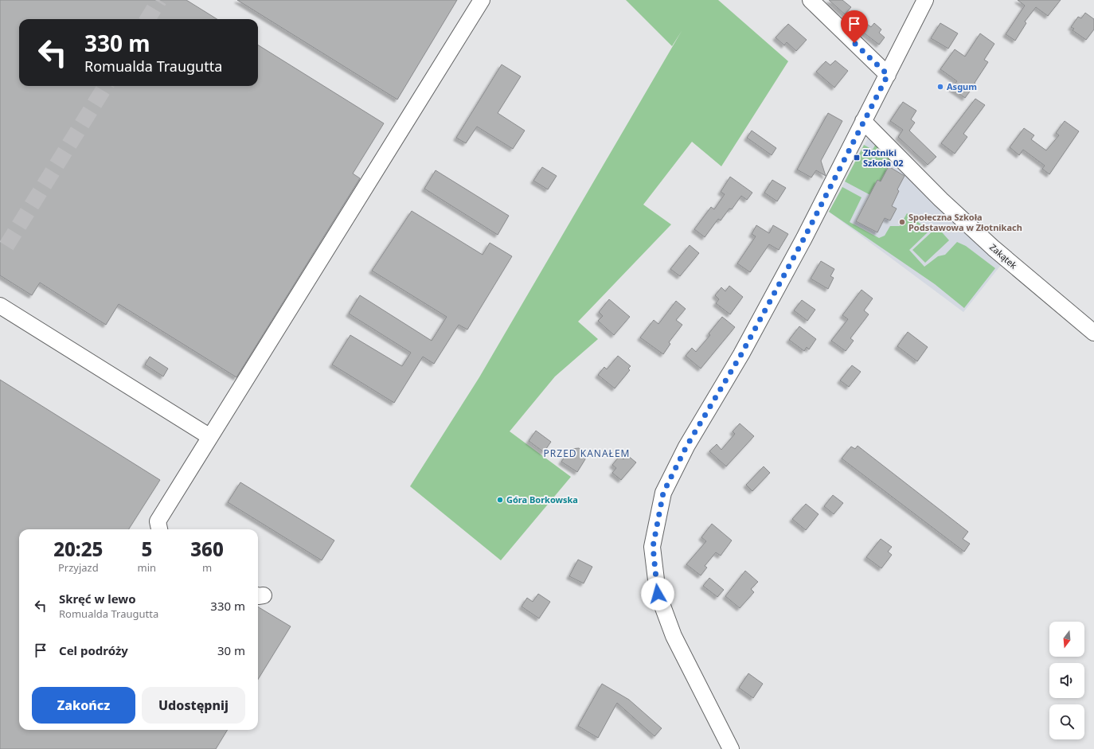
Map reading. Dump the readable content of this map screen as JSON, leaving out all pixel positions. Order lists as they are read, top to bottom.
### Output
{
  "streets": {
    "street": ["Zakątek"]
  },
  "districts": ["PRZED KANAŁEM"],
  "places": {
    "other": ["Asgum", "Społeczna Szkoła Podstawowa w Złotnikach", "Góra Borkowska"],
    "transit": ["Złotniki Szkoła 02"]
  },
  "north": "bottom",
  "page": {
    "turn": ["330 m", "Romualda Traugutta"],
    "eta": [
      "20:25",
      "Przyjazd",
      "5",
      "min",
      "360",
      "m"
    ],
    "list": [
      {
        "name": "Skręć w lewo",
        "note": "Romualda Traugutta",
        "value": "330 m"
      },
      {
        "name": "Cel podróży",
        "value": "30 m"
      }
    ],
    "buttons": ["Zakończ", "Udostępnij"]
  }
}
